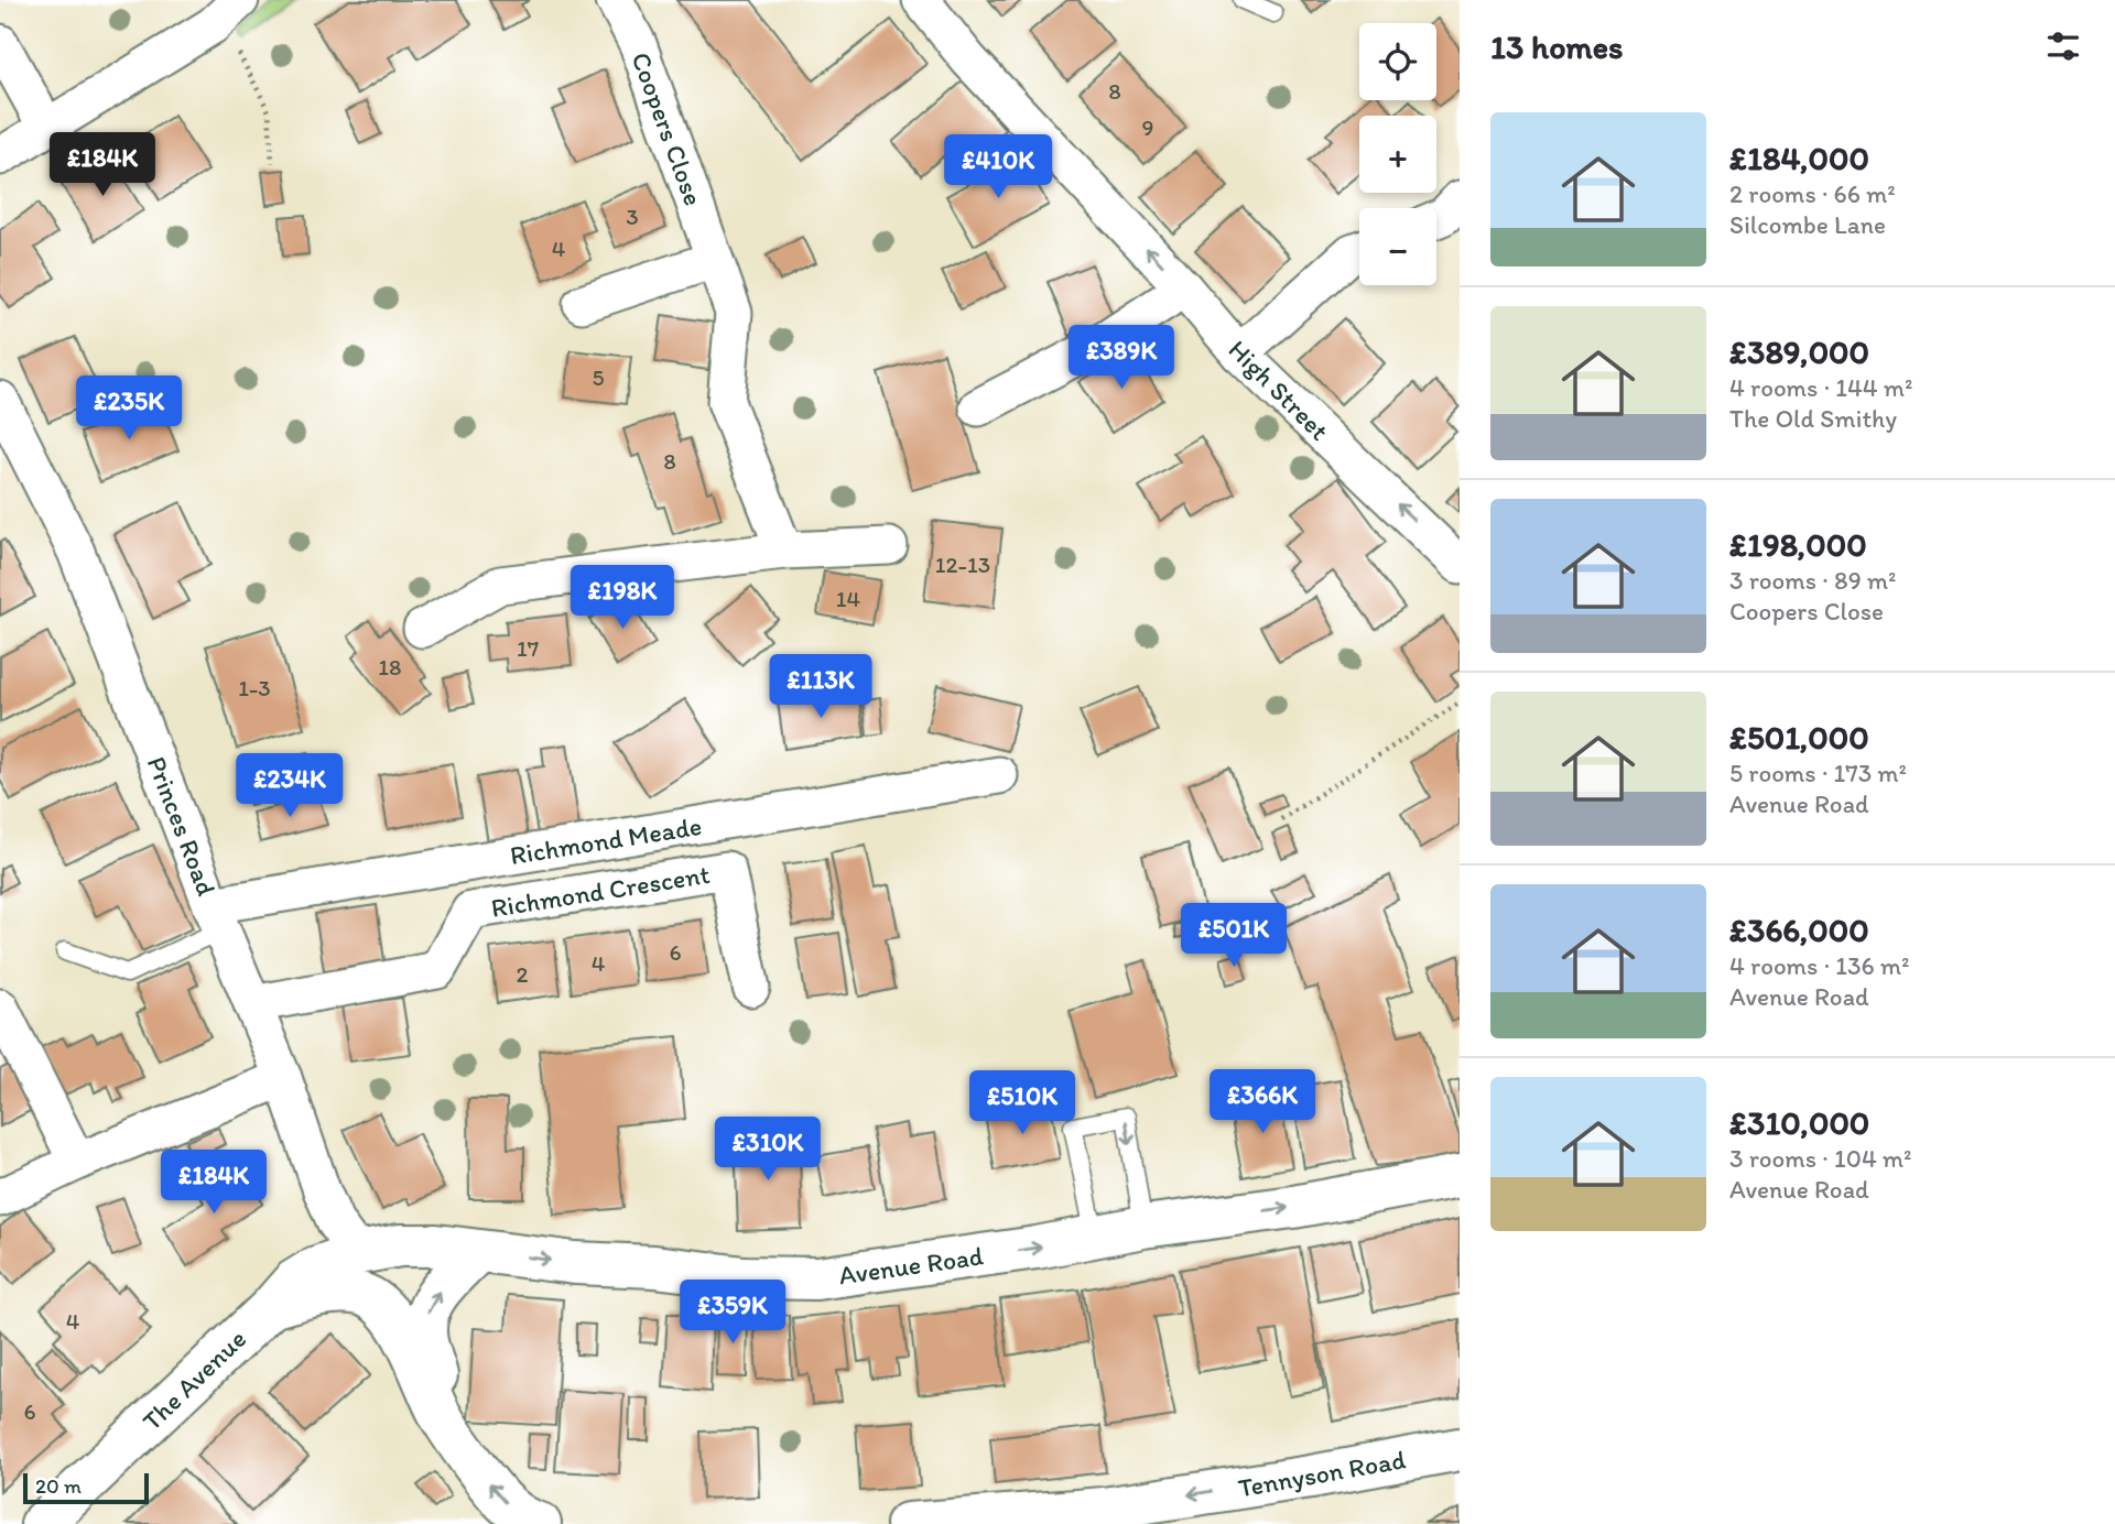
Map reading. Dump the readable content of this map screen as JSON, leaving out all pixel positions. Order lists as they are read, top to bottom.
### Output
{
  "streets": {
    "main road": ["Avenue Road", "The Avenue", "Tennyson Road"],
    "street": [
      "Coopers Close",
      "High Street",
      "Princes Road",
      "Richmond Meade",
      "Richmond Crescent"
    ]
  },
  "crossings": [
    ["Princes Road", "Richmond Meade"],
    ["Princes Road", "Richmond Crescent"],
    ["Princes Road", "Avenue Road"],
    ["Princes Road", "The Avenue"],
    ["Avenue Road", "The Avenue"]
  ],
  "one_way": ["High Street", "Avenue Road", "Tennyson Road"],
  "house_numbers": [
    "8",
    "9",
    "3",
    "4",
    "5",
    "8",
    "12-13",
    "14",
    "17",
    "18",
    "1-3",
    "6",
    "4",
    "2",
    "4",
    "6"
  ],
  "scale_bar": "20 m",
  "page": {
    "heading": "13 homes",
    "map_buttons": ["+", "−"],
    "list": [
      {
        "name": "£184,000",
        "note": "2 rooms · 66 m² · Silcombe Lane"
      },
      {
        "name": "£389,000",
        "note": "4 rooms · 144 m² · The Old Smithy"
      },
      {
        "name": "£198,000",
        "note": "3 rooms · 89 m² · Coopers Close"
      },
      {
        "name": "£501,000",
        "note": "5 rooms · 173 m² · Avenue Road"
      },
      {
        "name": "£366,000",
        "note": "4 rooms · 136 m² · Avenue Road"
      },
      {
        "name": "£310,000",
        "note": "3 rooms · 104 m² · Avenue Road"
      }
    ],
    "price": [
      "£184K",
      "£410K",
      "£389K",
      "£235K",
      "£198K",
      "£113K",
      "£234K",
      "£501K",
      "£366K",
      "£510K",
      "£310K",
      "£184K",
      "£359K"
    ],
    "scale": "20 m"
  }
}
